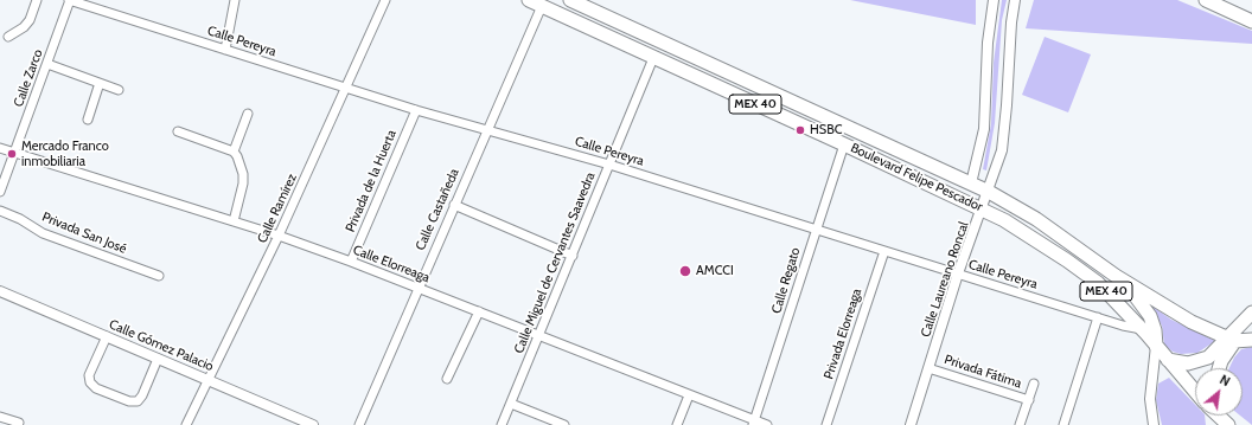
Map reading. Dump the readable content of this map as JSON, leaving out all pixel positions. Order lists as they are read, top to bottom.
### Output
{
  "streets": {
    "main road": ["MEX 40", "Boulevard Felipe Pescador"],
    "street": [
      "Calle Pereyra",
      "Calle Zarco",
      "Privada de la Huerta",
      "Calle Ramírez",
      "Calle Castañeda",
      "Privada San José",
      "Calle Miguel de Cervantes Saavedra",
      "Calle Elorreaga",
      "Calle Laureano Roncal",
      "Calle Regato",
      "Privada Elorreaga",
      "Calle Gómez Palacio",
      "Privada Fátima"
    ]
  },
  "crossings": [
    ["Calle Pereyra", "Calle Zarco"],
    ["Calle Pereyra", "Boulevard Felipe Pescador"],
    ["Calle Pereyra", "Privada de la Huerta"],
    ["Calle Pereyra", "Calle Ramírez"],
    ["Calle Pereyra", "Calle Castañeda"],
    ["Calle Pereyra", "Calle Miguel de Cervantes Saavedra"],
    ["Calle Pereyra", "Calle Laureano Roncal"],
    ["Calle Pereyra", "Calle Regato"],
    ["Calle Pereyra", "Privada Elorreaga"],
    ["Calle Zarco", "Calle Elorreaga"],
    ["MEX 40", "Boulevard Felipe Pescador"],
    ["Boulevard Felipe Pescador", "Calle Castañeda"],
    ["Boulevard Felipe Pescador", "Calle Miguel de Cervantes Saavedra"],
    ["Boulevard Felipe Pescador", "Calle Laureano Roncal"],
    ["Boulevard Felipe Pescador", "Calle Regato"],
    ["Privada de la Huerta", "Calle Elorreaga"],
    ["Calle Ramírez", "Calle Elorreaga"],
    ["Calle Ramírez", "Calle Gómez Palacio"],
    ["Calle Castañeda", "Calle Elorreaga"],
    ["Calle Miguel de Cervantes Saavedra", "Calle Elorreaga"],
    ["Calle Elorreaga", "Calle Regato"],
    ["Calle Laureano Roncal", "Privada Fátima"]
  ],
  "places": ["HSBC", "Mercado Franco inmobiliaria", "AMCCI"],
  "north": "top right"
}
